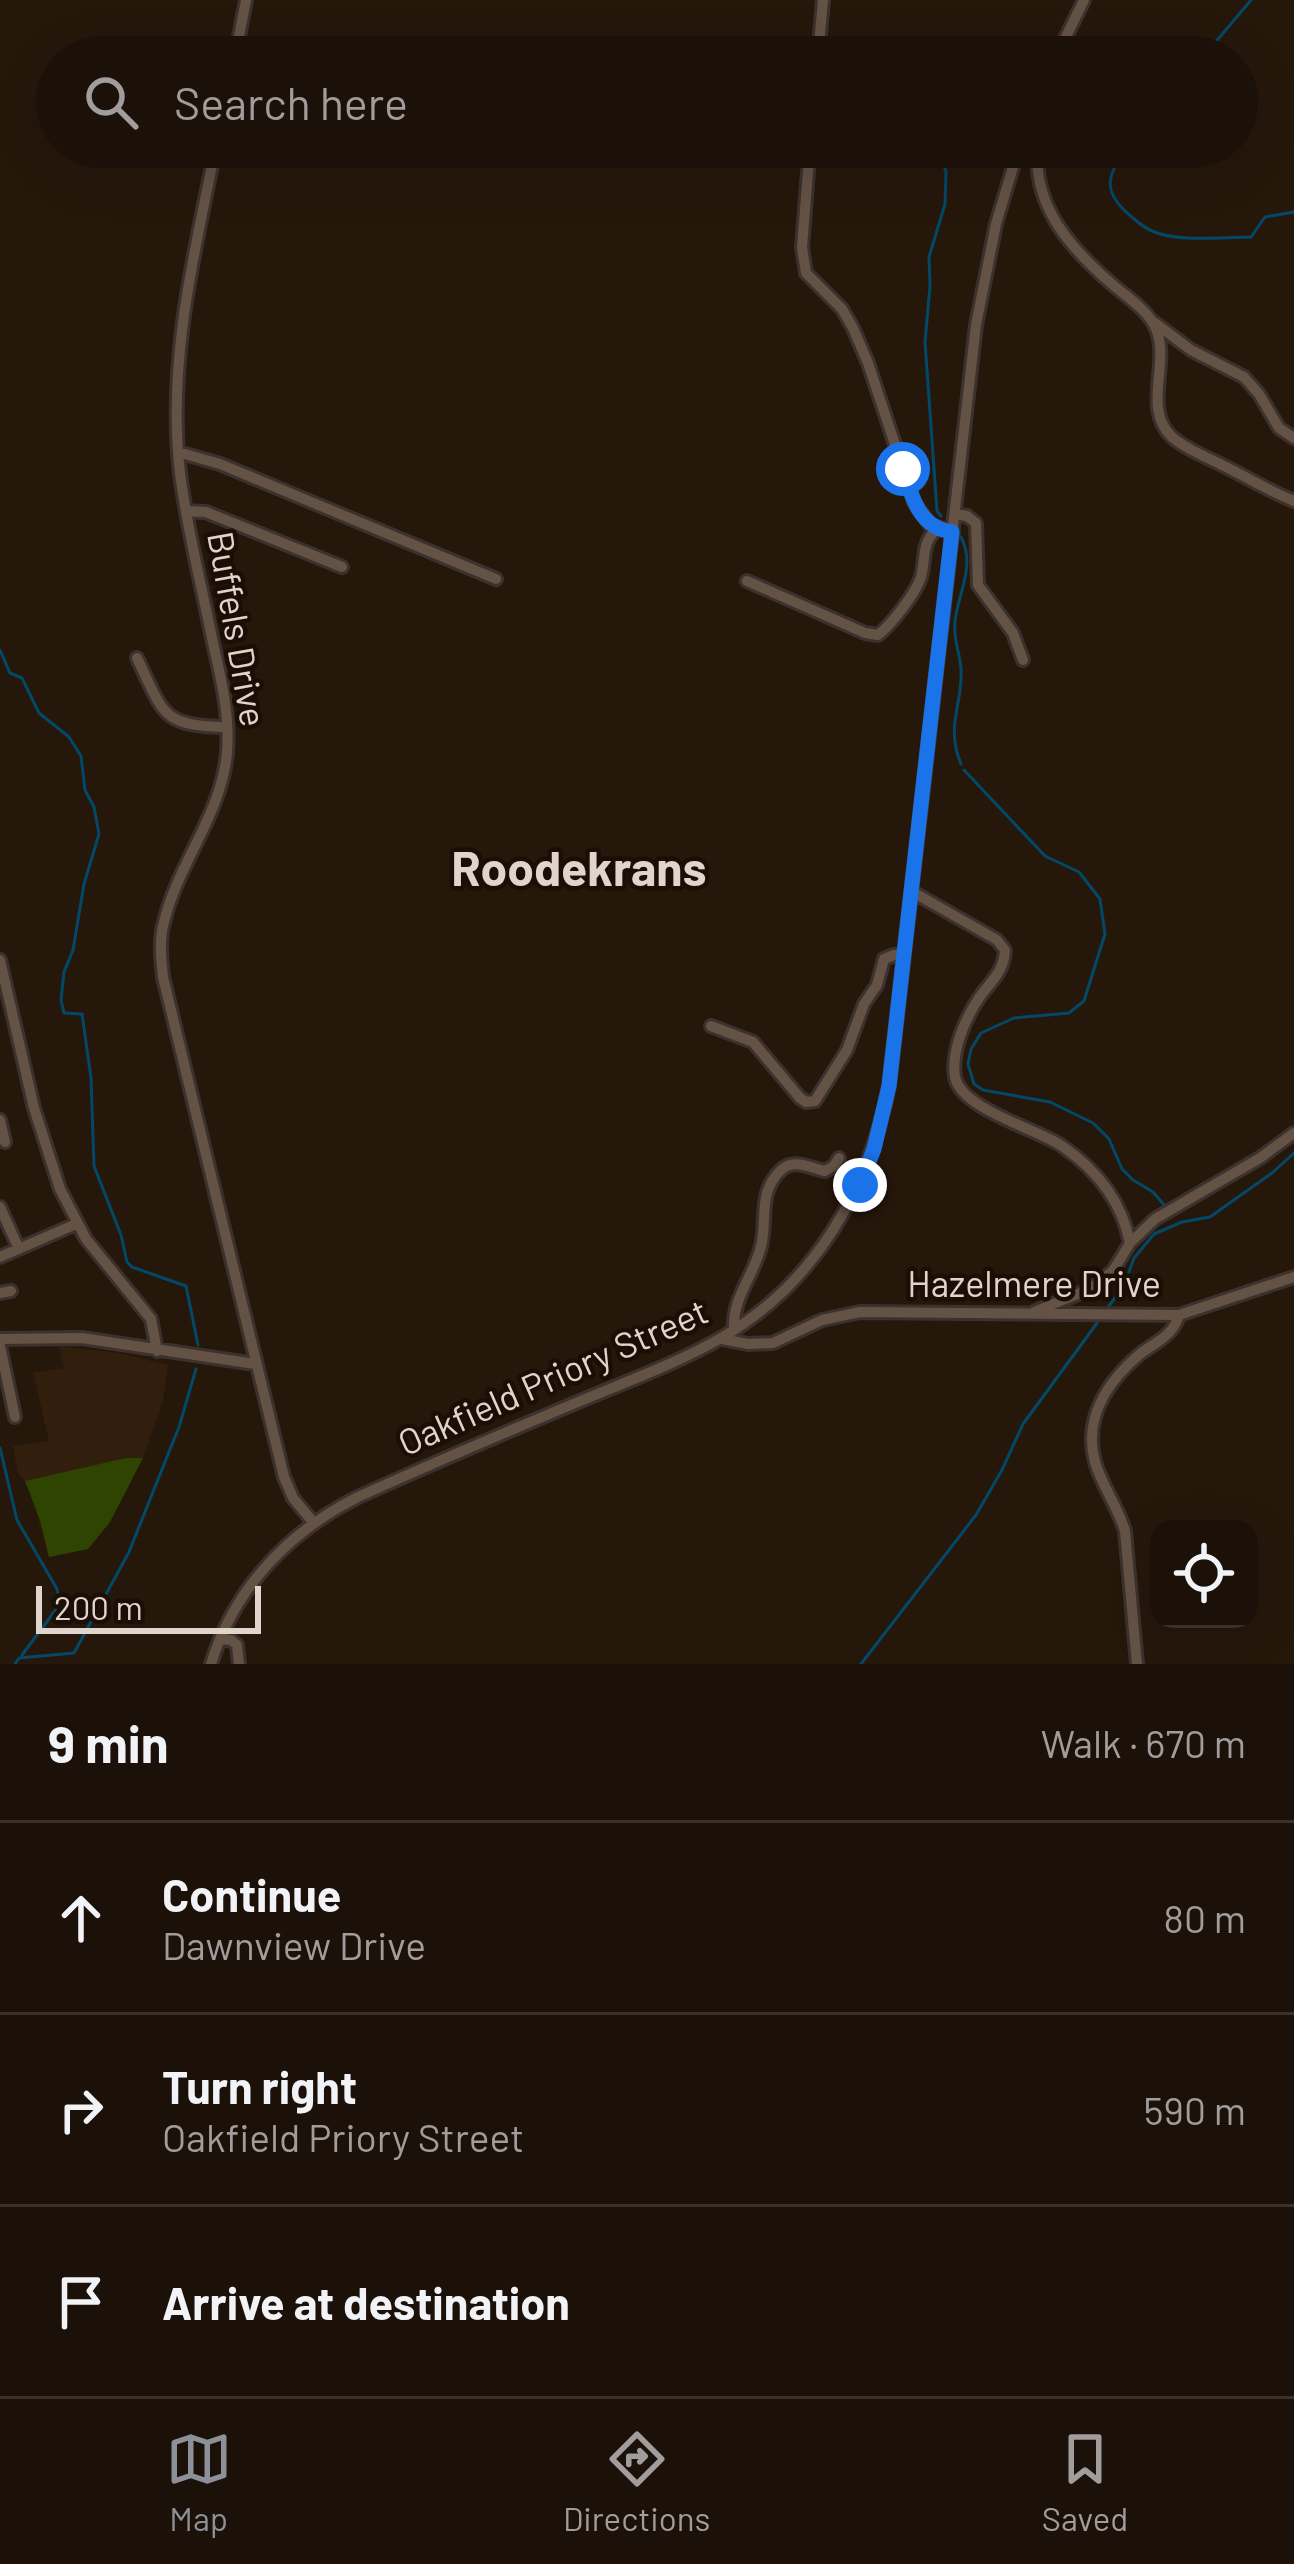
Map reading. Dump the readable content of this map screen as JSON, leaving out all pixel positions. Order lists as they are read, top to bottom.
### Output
{
  "streets": {
    "street": ["Buffels Drive", "Hazelmere Drive", "Oakfield Priory Street"]
  },
  "crossings": [
    ["Buffels Drive", "Oakfield Priory Street"],
    ["Hazelmere Drive", "Oakfield Priory Street"]
  ],
  "districts": ["Roodekrans"],
  "scale_bar": "200 m",
  "page": {
    "search": "Search here",
    "scale": "200 m",
    "heading": ["9 min", "Walk · 670 m"],
    "list": [
      ["Continue", "Dawnview Drive", "80 m"],
      ["Turn right", "Oakfield Priory Street", "590 m"],
      "Arrive at destination"
    ],
    "nav": ["Map", "Directions", "Saved"]
  }
}
